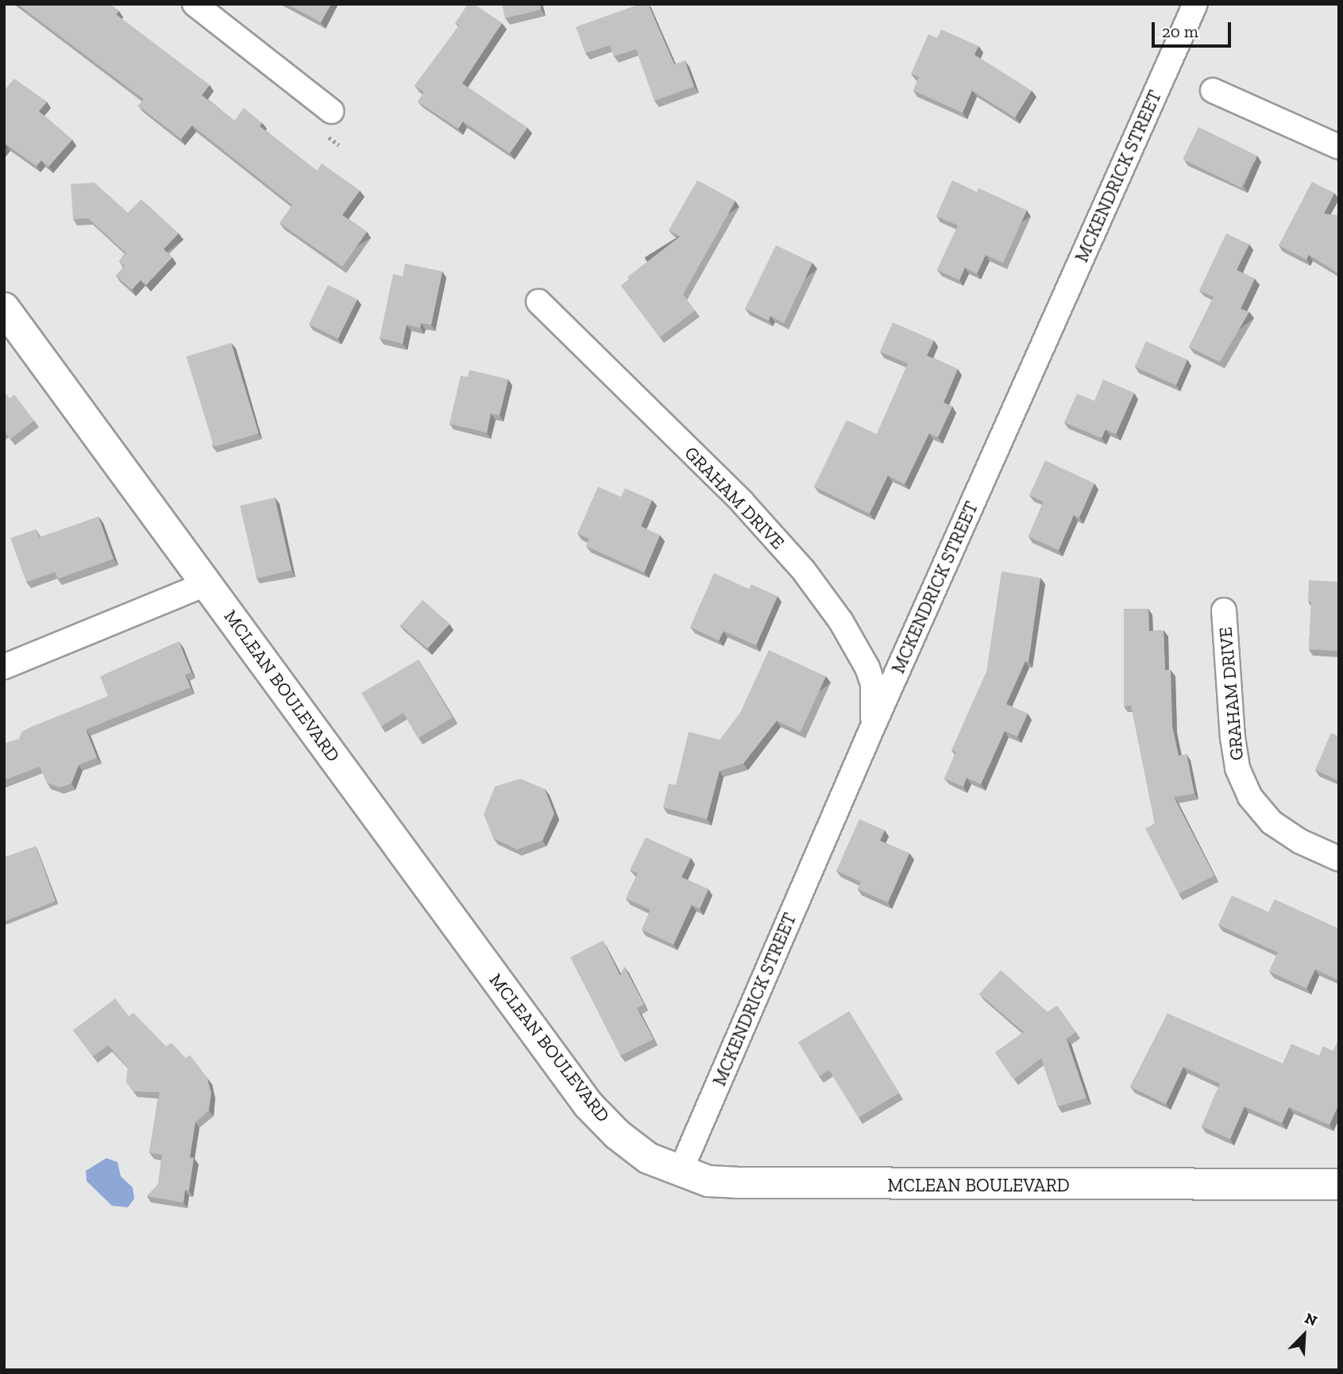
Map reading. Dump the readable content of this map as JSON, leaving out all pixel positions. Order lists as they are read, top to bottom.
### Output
{
  "streets": {
    "street": ["MCKENDRICK STREET", "GRAHAM DRIVE", "MCLEAN BOULEVARD"]
  },
  "crossings": [
    ["MCKENDRICK STREET", "GRAHAM DRIVE"],
    ["MCKENDRICK STREET", "MCLEAN BOULEVARD"]
  ],
  "scale_bar": "20 m",
  "north": "top right"
}
